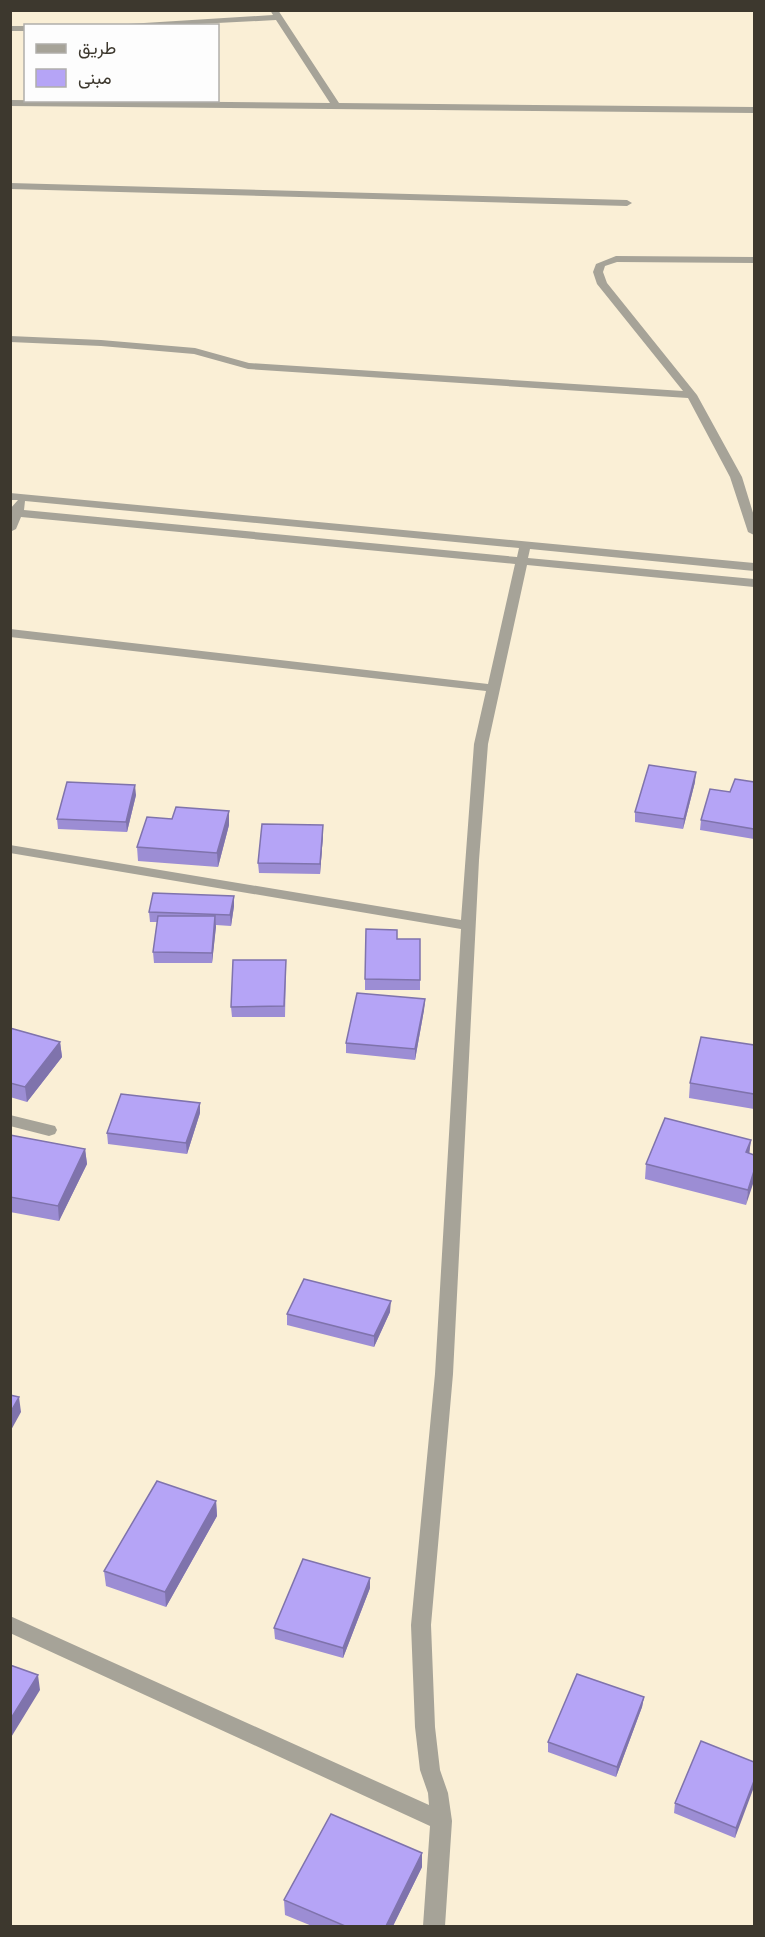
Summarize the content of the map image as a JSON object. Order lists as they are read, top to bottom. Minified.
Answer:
{"legend":["طريق","مبنى"]}
